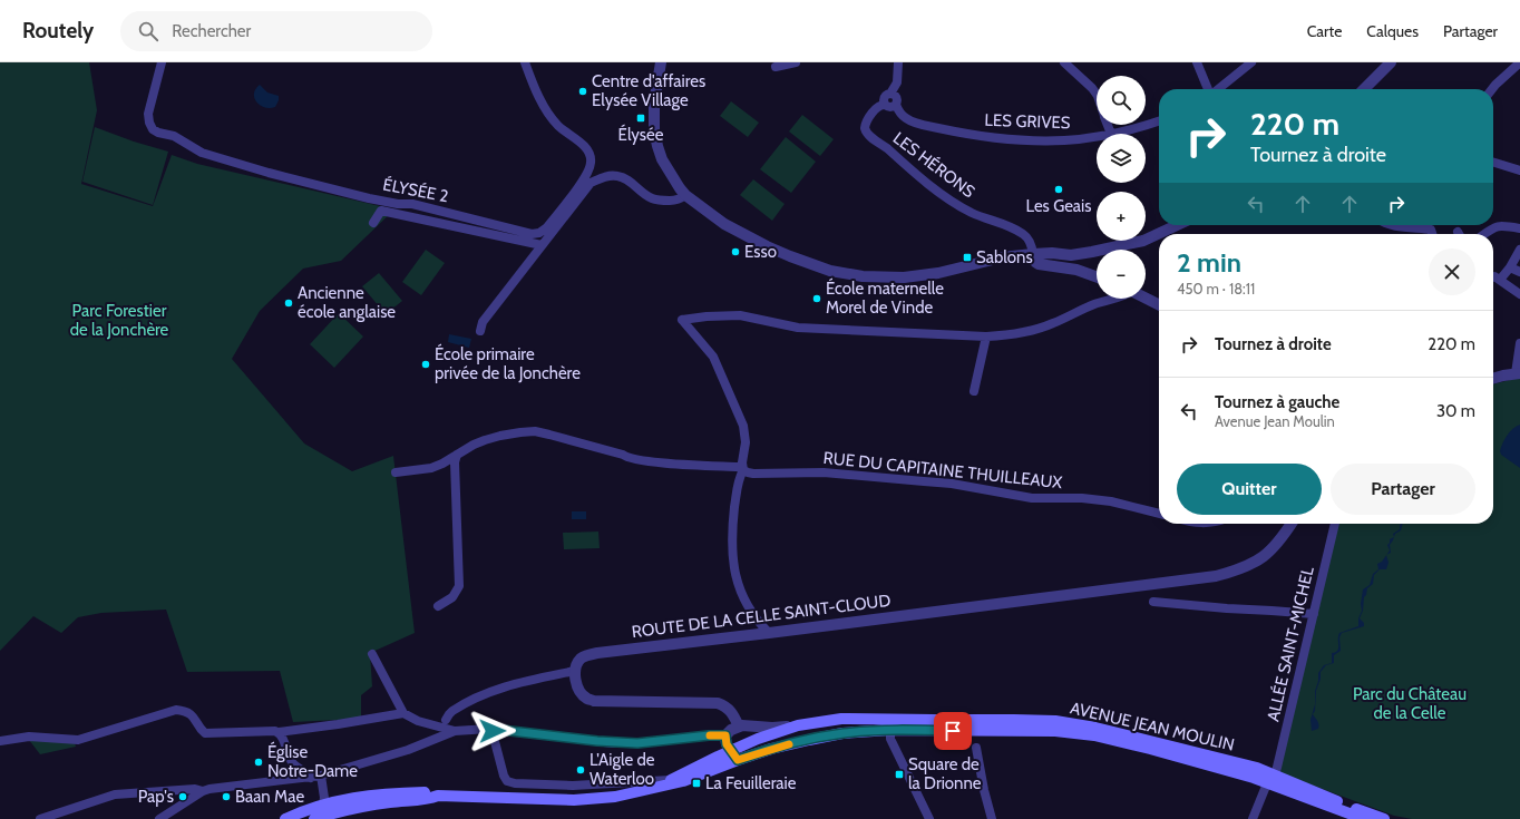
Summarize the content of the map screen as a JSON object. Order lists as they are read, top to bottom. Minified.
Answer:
{"streets":{"main road":["AVENUE JEAN MOULIN"],"street":["LES GRIVES","LES HÉRONS","ÉLYSÉE 2","RUE DU CAPITAINE THUILLEAUX","ROUTE DE LA CELLE SAINT-CLOUD","ALLÉE SAINT-MICHEL"]},"crossings":[["LES GRIVES","LES HÉRONS"],["ALLÉE SAINT-MICHEL","AVENUE JEAN MOULIN"]],"parks":["Parc Forestier de la Jonchère","Parc du Château de la Celle"],"places":{"other":["Centre d'affaires Elysée Village","Les Geais","Esso","École maternelle Morel de Vinde","Ancienne école anglaise","École primaire privée de la Jonchère","Église Notre-Dame","L'Aigle de Waterloo","Pap's","Baan Mae"],"transit":["Élysée","Sablons","Square de la Drionne","La Feuilleraie"]},"page":{"header":"Routely","search":"Rechercher","nav":["Carte","Calques","Partager"],"map_buttons":["+","−"],"turn":["220 m","Tournez à droite"],"heading":["2 min","450 m · 18:11"],"list":[{"name":"Tournez à droite","value":"220 m"},{"name":"Tournez à gauche","note":"Avenue Jean Moulin","value":"30 m"}],"buttons":["Quitter","Partager"]}}
